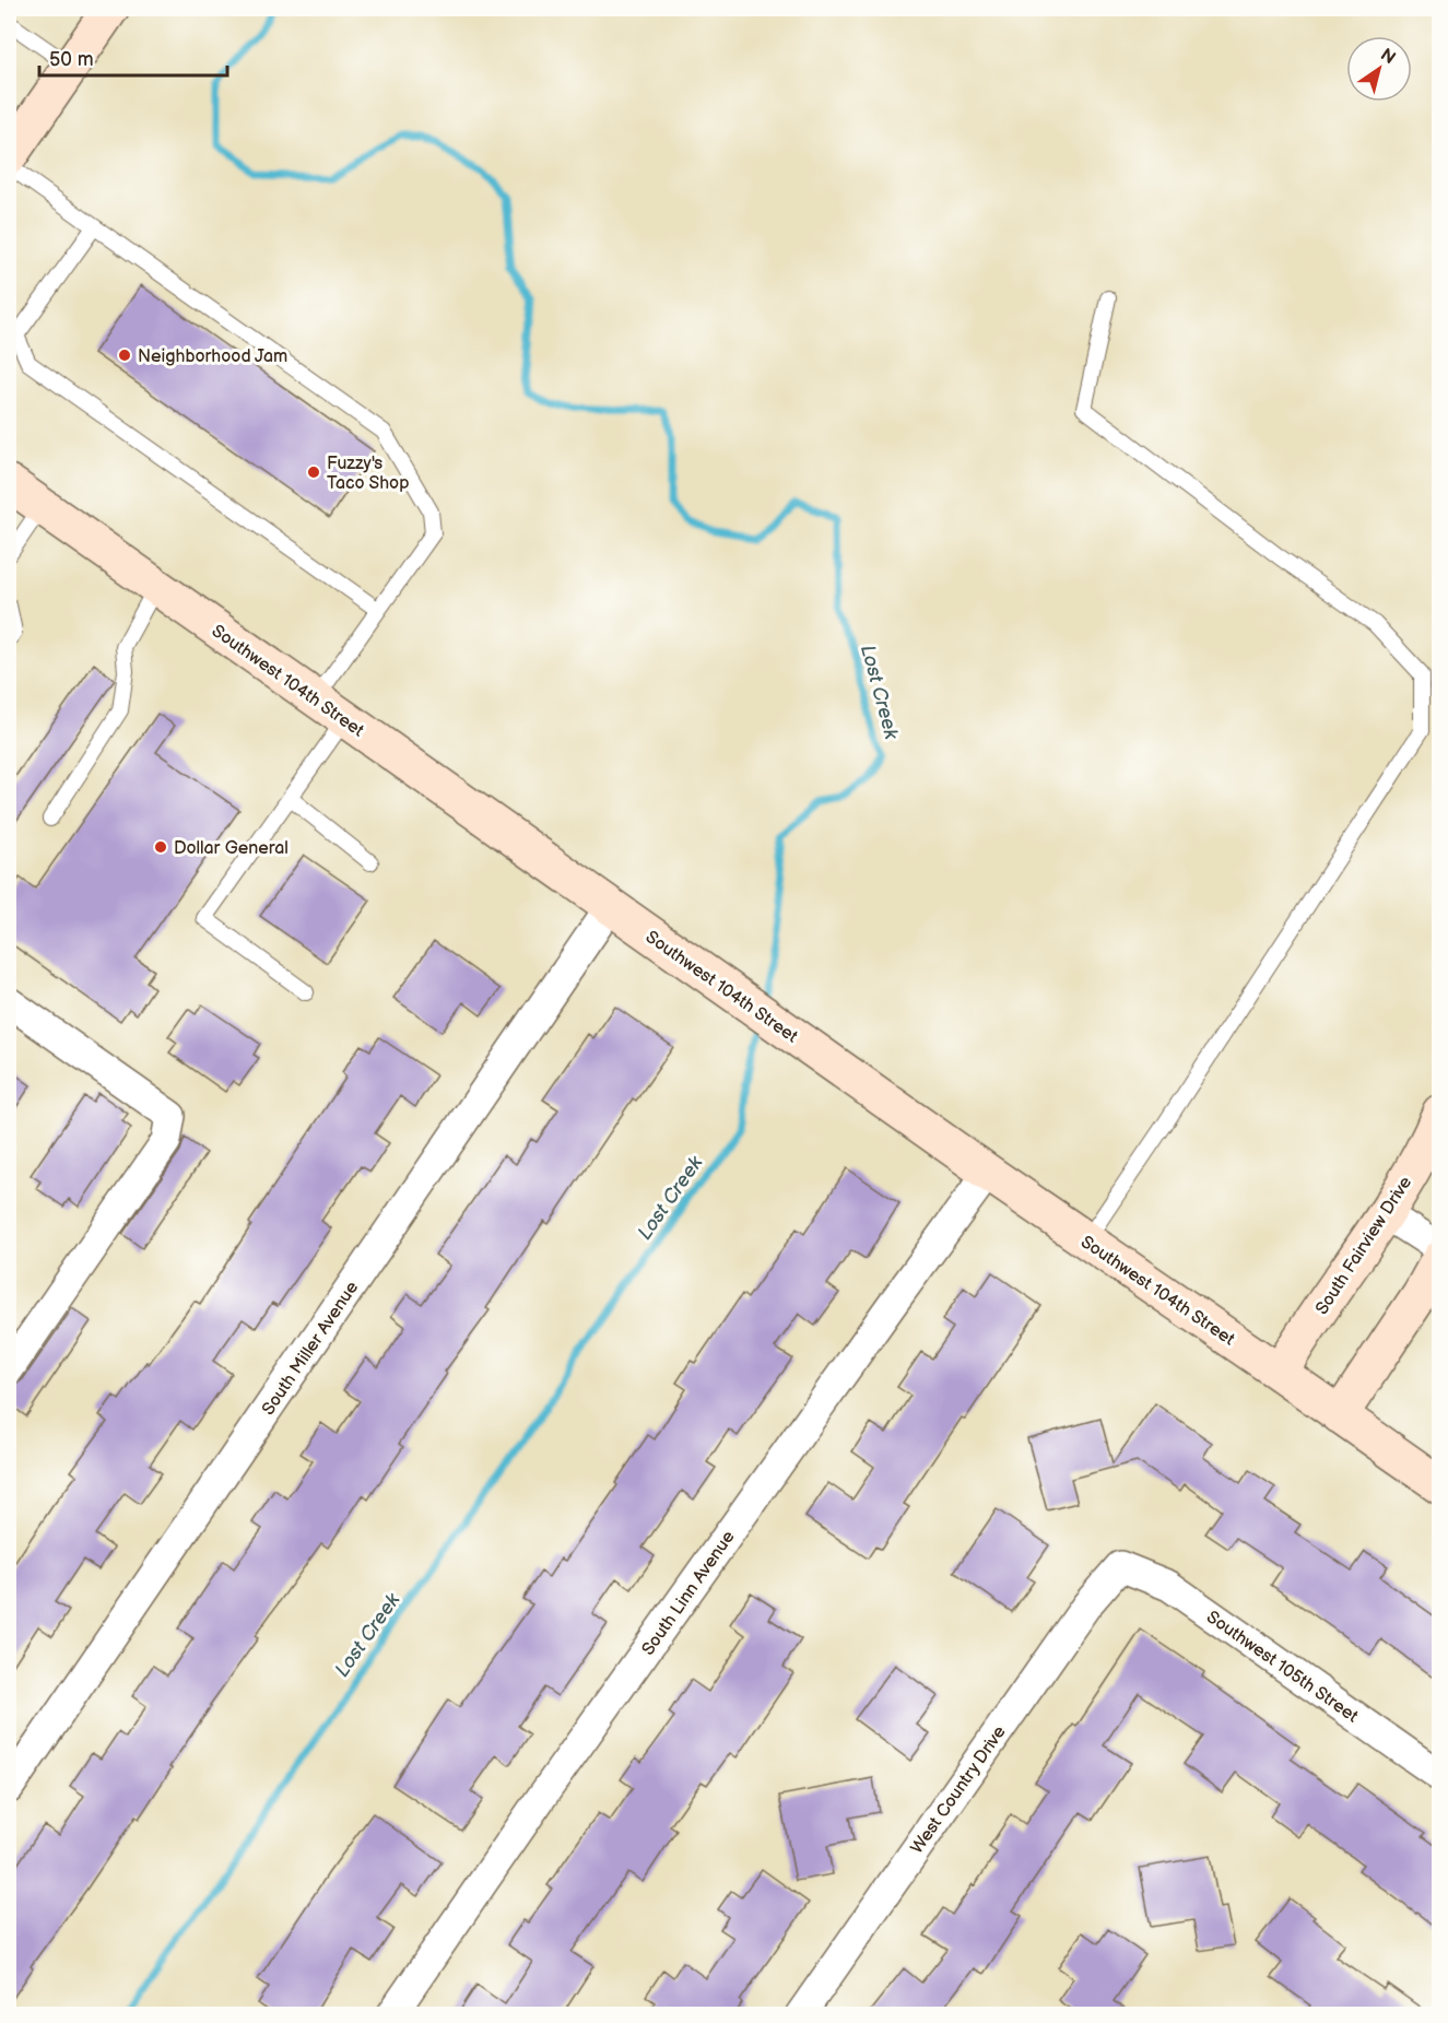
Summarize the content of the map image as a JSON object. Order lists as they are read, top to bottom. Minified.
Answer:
{"streets":{"main road":["Southwest 104th Street","South Fairview Drive"],"street":["South Miller Avenue","South Linn Avenue","Southwest 105th Street","West Country Drive"]},"crossings":[["Southwest 104th Street","South Fairview Drive"],["Southwest 104th Street","South Miller Avenue"],["Southwest 104th Street","South Linn Avenue"],["Southwest 105th Street","West Country Drive"]],"water":["Lost Creek"],"places":["Neighborhood Jam","Fuzzy's Taco Shop","Dollar General"],"scale_bar":"50 m","north":"top right"}
